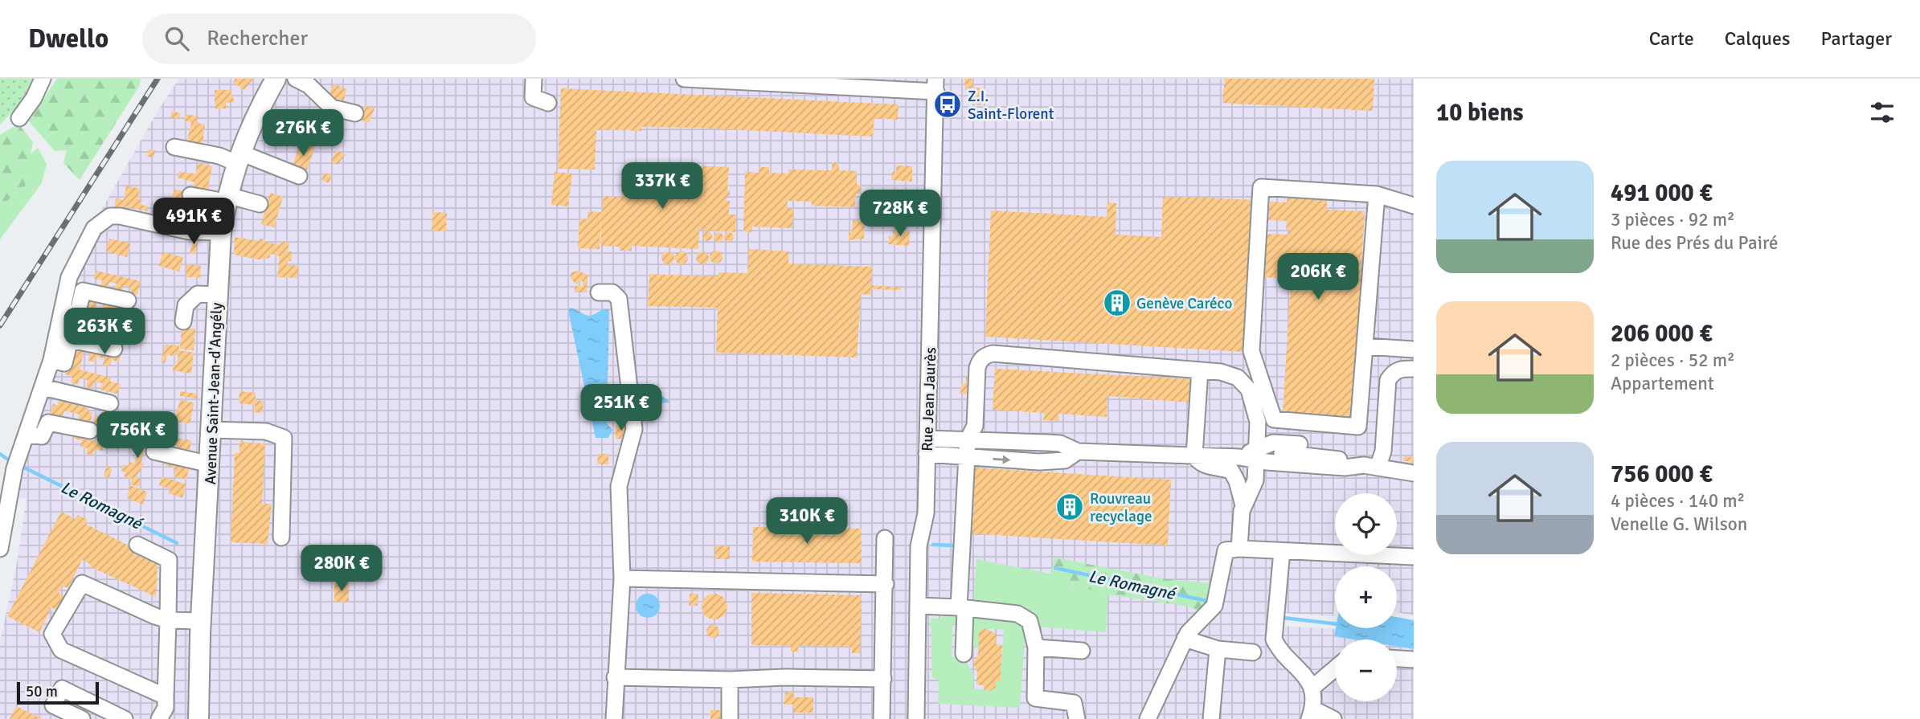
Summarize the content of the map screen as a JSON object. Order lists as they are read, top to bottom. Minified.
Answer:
{"streets":{"main road":["Avenue Saint-Jean-d'Angély"],"street":["Rue Jean Jaurès"]},"water":["Le Romagné"],"places":{"bus stop":["Z.I. Saint-Florent"],"building":["Genève Caréco","Rouvreau recyclage"]},"scale_bar":"50 m","page":{"header":"Dwello","search":"Rechercher","nav":["Carte","Calques","Partager"],"heading":"10 biens","price":["276K €","337K €","728K €","491K €","206K €","263K €","251K €","756K €","310K €","280K €"],"list":[{"name":"491 000 €","note":"3 pièces · 92 m² · Rue des Prés du Pairé"},{"name":"206 000 €","note":"2 pièces · 52 m² · Appartement"},{"name":"756 000 €","note":"4 pièces · 140 m² · Venelle G. Wilson"}],"map_buttons":["+","−"],"scale":"50 m"}}
